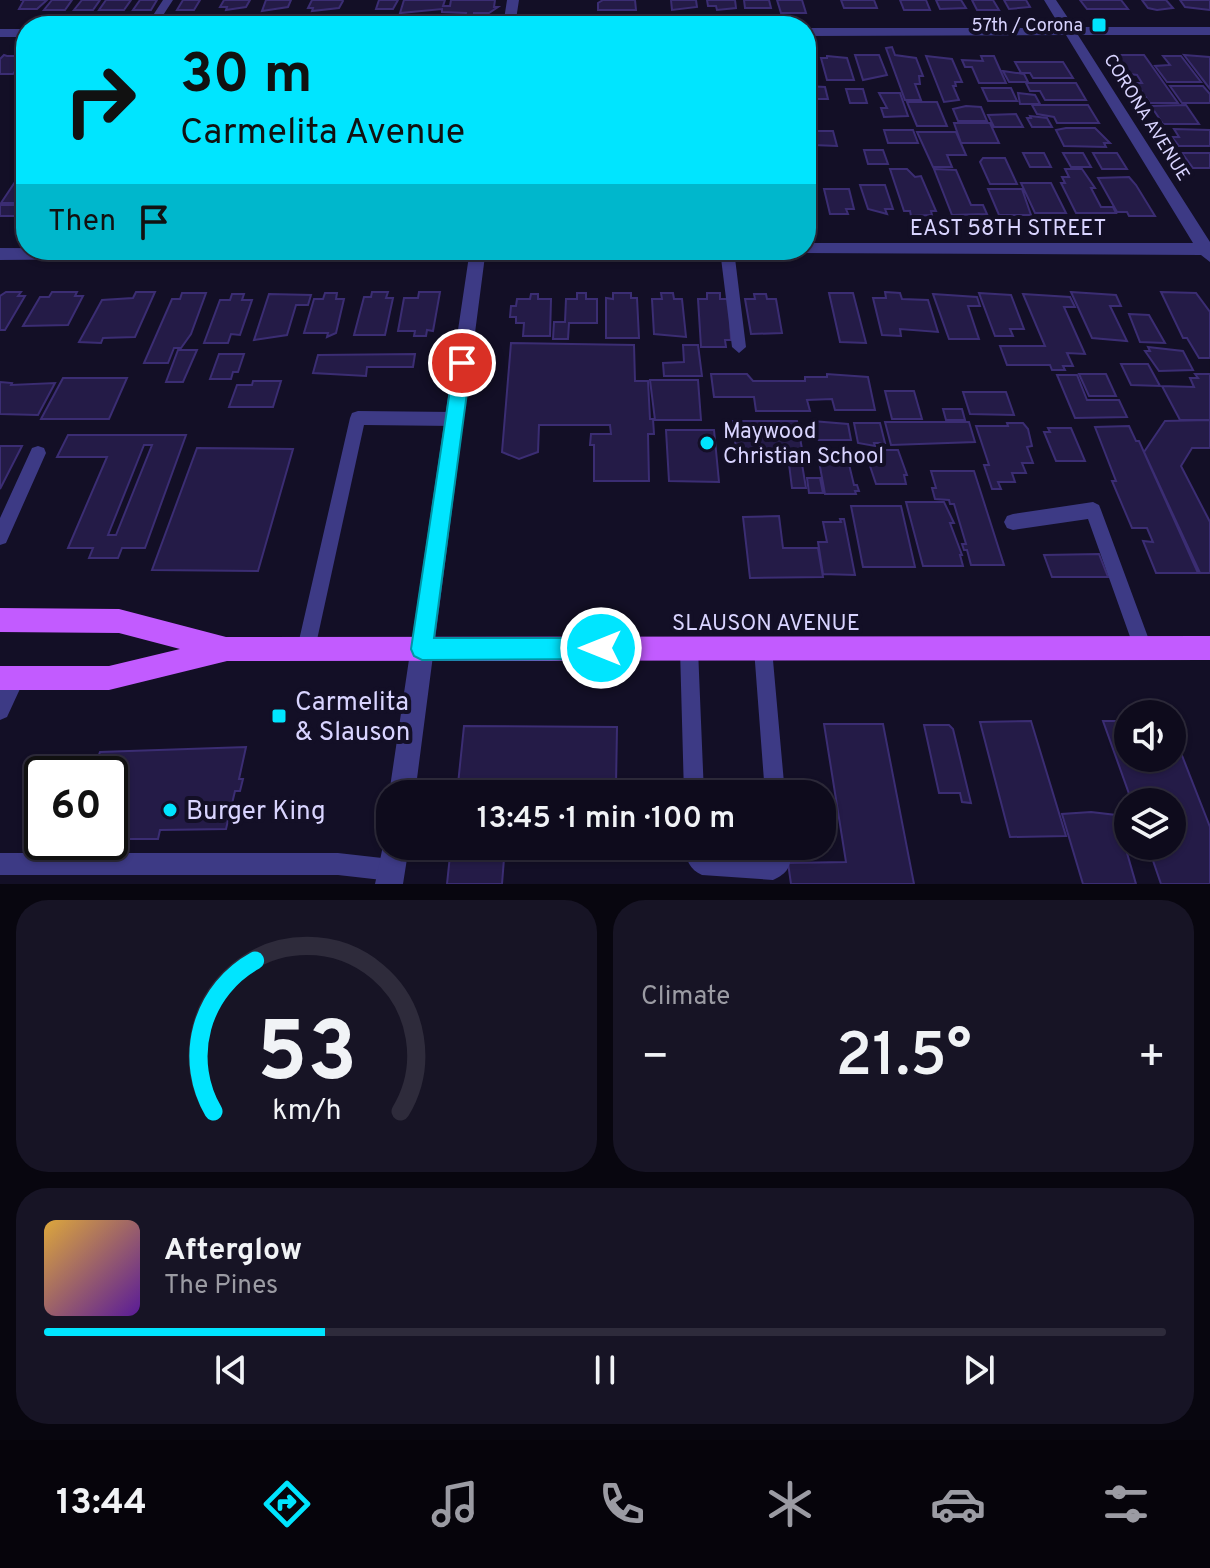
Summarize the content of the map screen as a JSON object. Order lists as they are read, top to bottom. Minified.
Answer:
{"streets":{"main road":["SLAUSON AVENUE"],"street":["CORONA AVENUE","EAST 58TH STREET"]},"crossings":[["CORONA AVENUE","EAST 58TH STREET"]],"places":{"transit":["57th / Corona","Carmelita & Slauson"],"other":["Maywood Christian School","Burger King"]},"page":{"turn":["30 m","Carmelita Avenue"],"then":"Then","limit":"60","trip":"13:45 · 1 min · 100 m","tile":"Climate","heat":["−","21.5°","+"],"song":["Afterglow","The Pines"],"tabs":"13:44","gauge":["53","km/h"]}}
